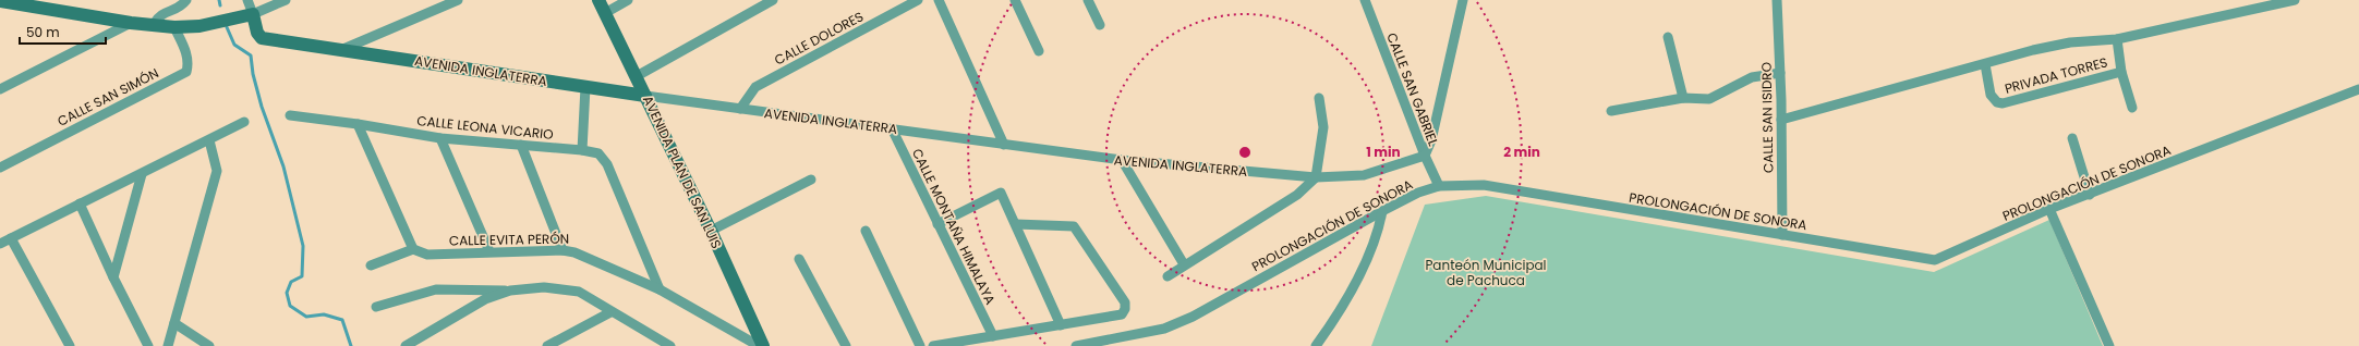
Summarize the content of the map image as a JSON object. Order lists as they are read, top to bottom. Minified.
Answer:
{"streets":{"street":["CALLE DOLORES","AVENIDA INGLATERRA","PRIVADA TORRES","CALLE SAN GABRIEL","CALLE SAN SIMÓN","CALLE SAN ISIDRO","CALLE LEONA VICARIO","AVENIDA PLAN DE SAN LUIS","PROLONGACIÓN DE SONORA","CALLE MONTAÑA HIMALAYA","CALLE EVITA PERÓN"]},"crossings":[["CALLE DOLORES","AVENIDA INGLATERRA"],["AVENIDA INGLATERRA","CALLE SAN GABRIEL"],["AVENIDA INGLATERRA","AVENIDA PLAN DE SAN LUIS"],["AVENIDA INGLATERRA","CALLE MONTAÑA HIMALAYA"],["CALLE SAN GABRIEL","PROLONGACIÓN DE SONORA"],["CALLE SAN ISIDRO","PROLONGACIÓN DE SONORA"],["CALLE LEONA VICARIO","CALLE EVITA PERÓN"]],"parks":["Panteón Municipal de Pachuca"],"scale_bar":"50 m","rings":["1 min","2 min"]}
